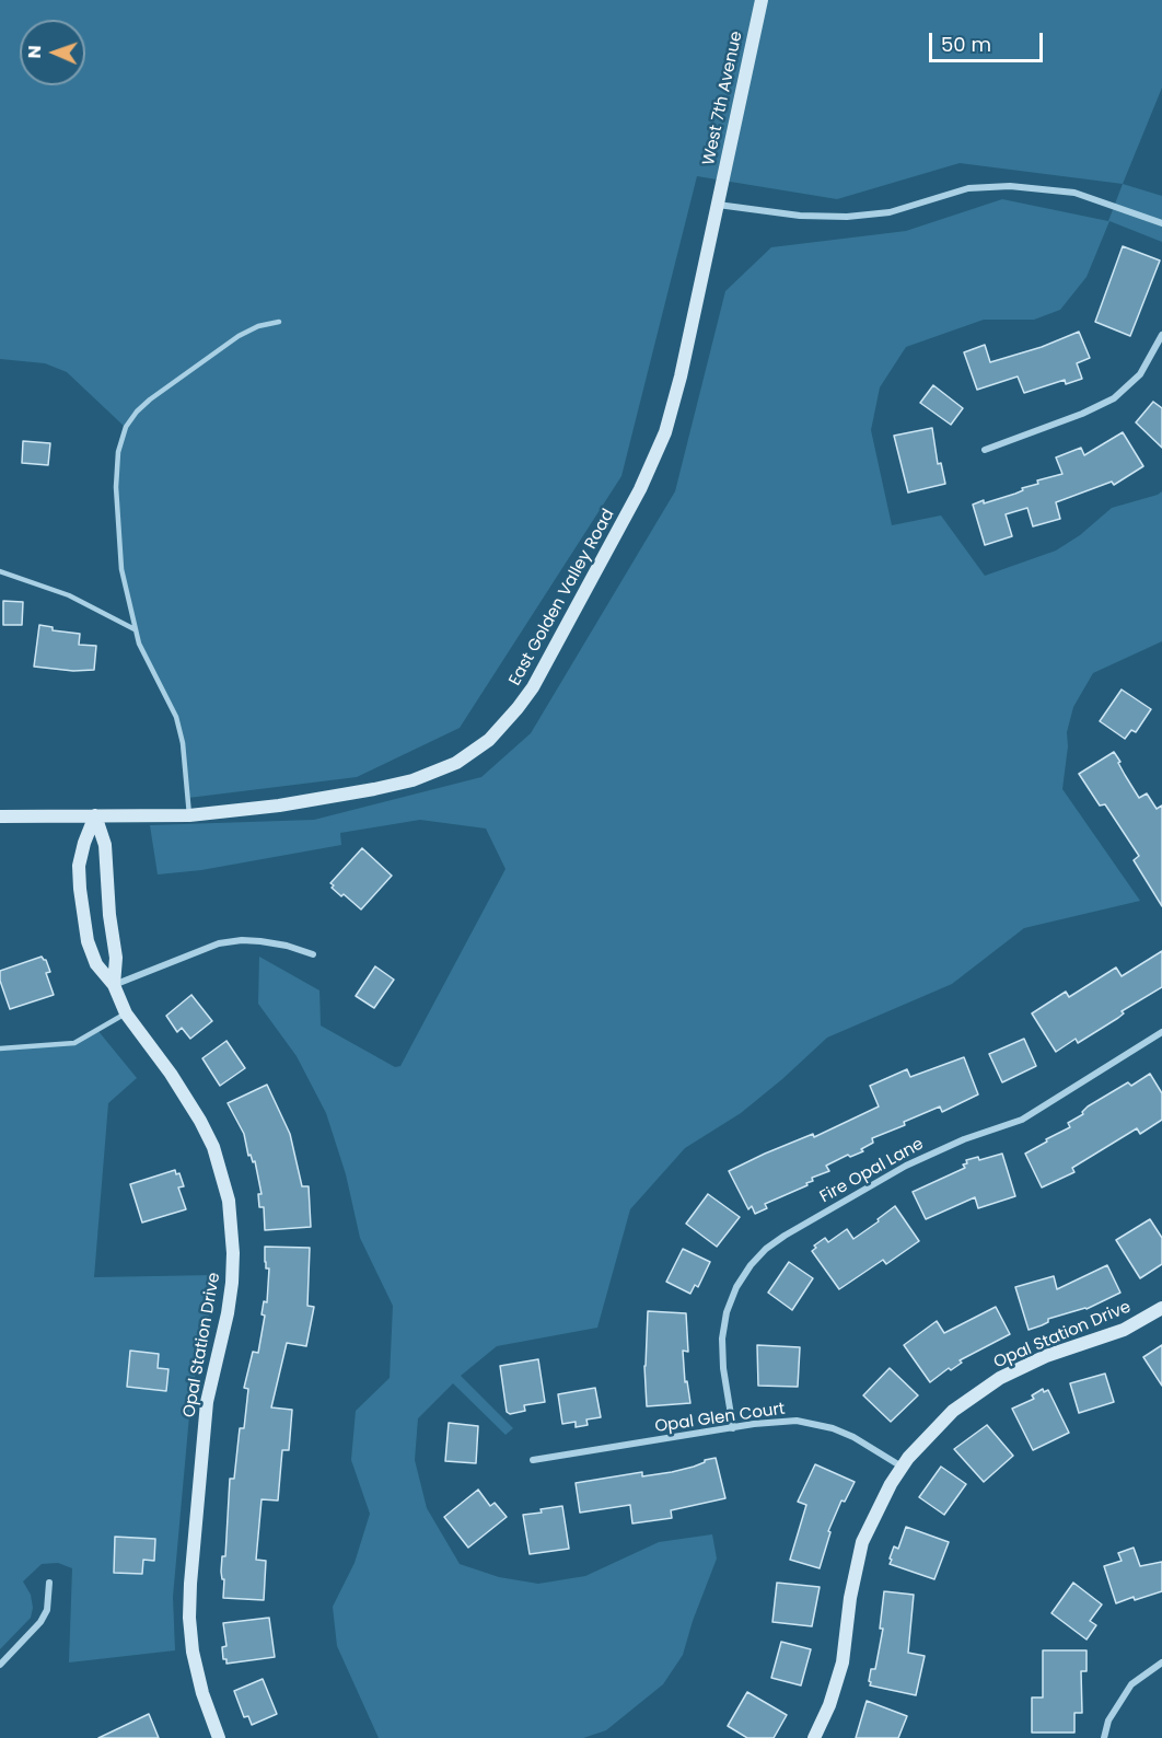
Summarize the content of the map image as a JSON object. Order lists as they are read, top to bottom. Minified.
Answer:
{"streets":{"street":["West 7th Avenue","East Golden Valley Road","Fire Opal Lane","Opal Station Drive","Opal Glen Court"]},"crossings":[["West 7th Avenue","East Golden Valley Road"],["East Golden Valley Road","Opal Station Drive"],["Fire Opal Lane","Opal Glen Court"],["Opal Station Drive","Opal Glen Court"]],"scale_bar":"50 m","north":"left"}
